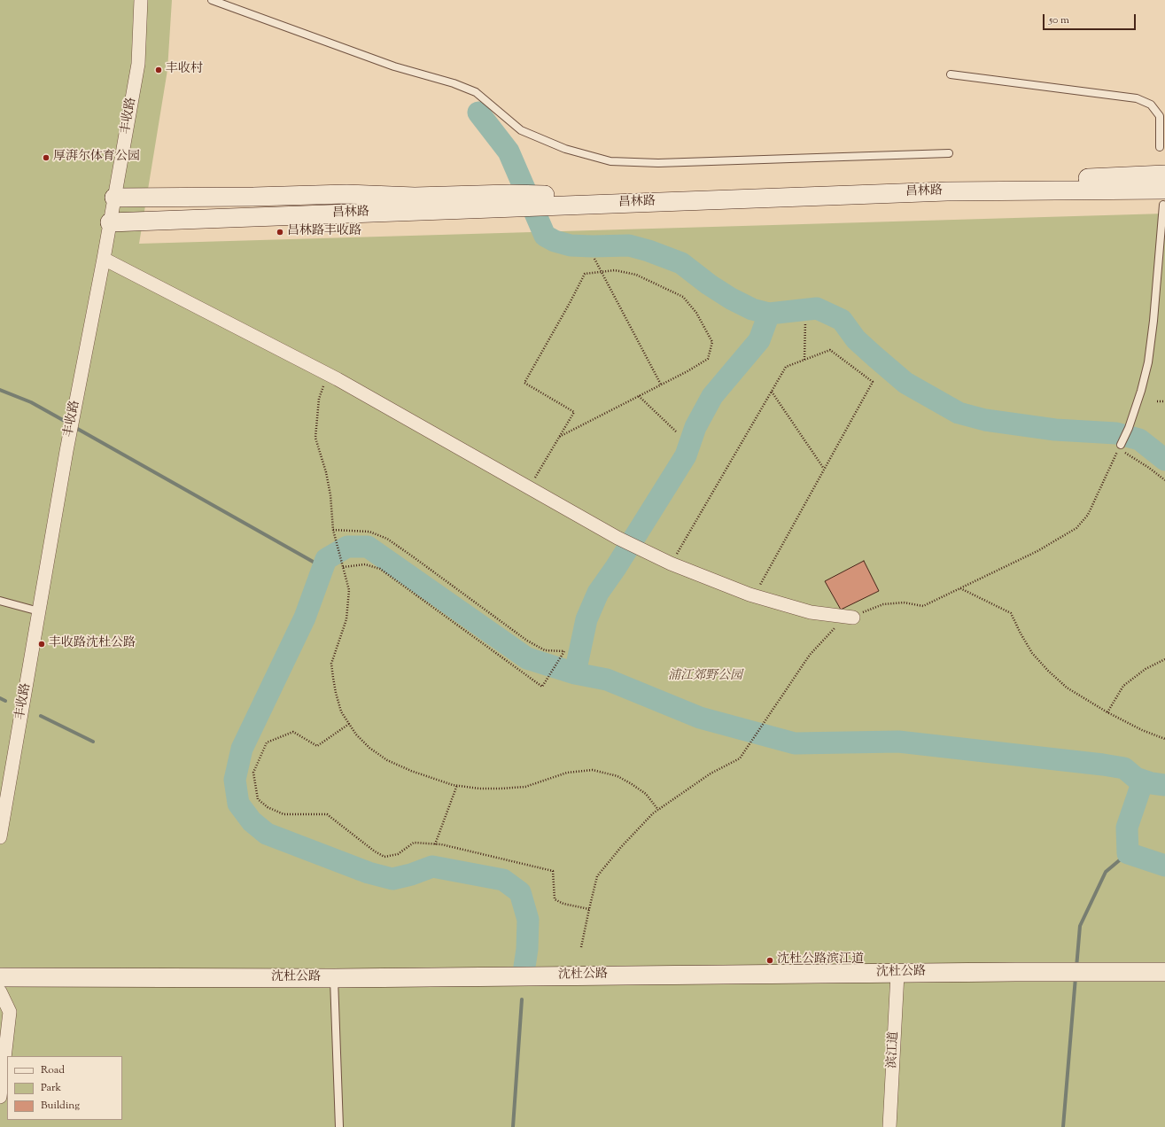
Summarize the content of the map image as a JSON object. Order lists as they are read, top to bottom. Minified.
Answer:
{"streets":{"street":["丰收路","昌林路","沈杜公路","滨江道"]},"crossings":[["丰收路","昌林路"],["沈杜公路","滨江道"]],"parks":["浦江郊野公园"],"places":["丰收村","厚湃尔体育公园","昌林路丰收路","丰收路沈杜公路","沈杜公路滨江道"],"legend":["Road","Park","Building"],"scale_bar":"50 m"}
